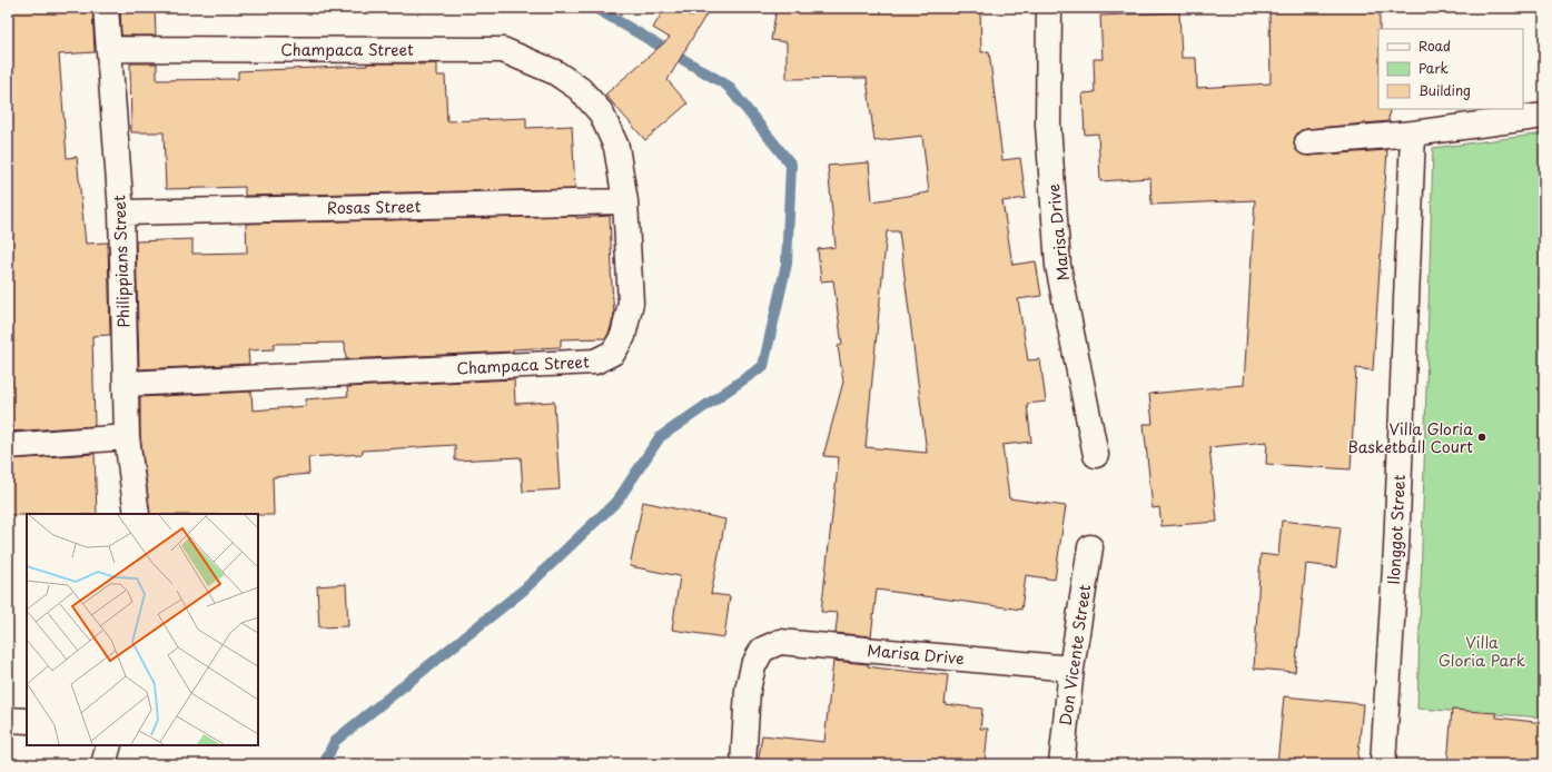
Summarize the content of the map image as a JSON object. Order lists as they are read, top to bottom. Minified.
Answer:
{"streets":{"street":["Champaca Street","Rosas Street","Marisa Drive","Philippians Street","Ilonggot Street","Don Vicente Street"]},"crossings":[["Champaca Street","Rosas Street"],["Champaca Street","Philippians Street"],["Rosas Street","Philippians Street"],["Marisa Drive","Don Vicente Street"]],"parks":["Villa Gloria Park"],"places":["Villa Gloria Basketball Court"],"legend":["Road","Park","Building"]}
